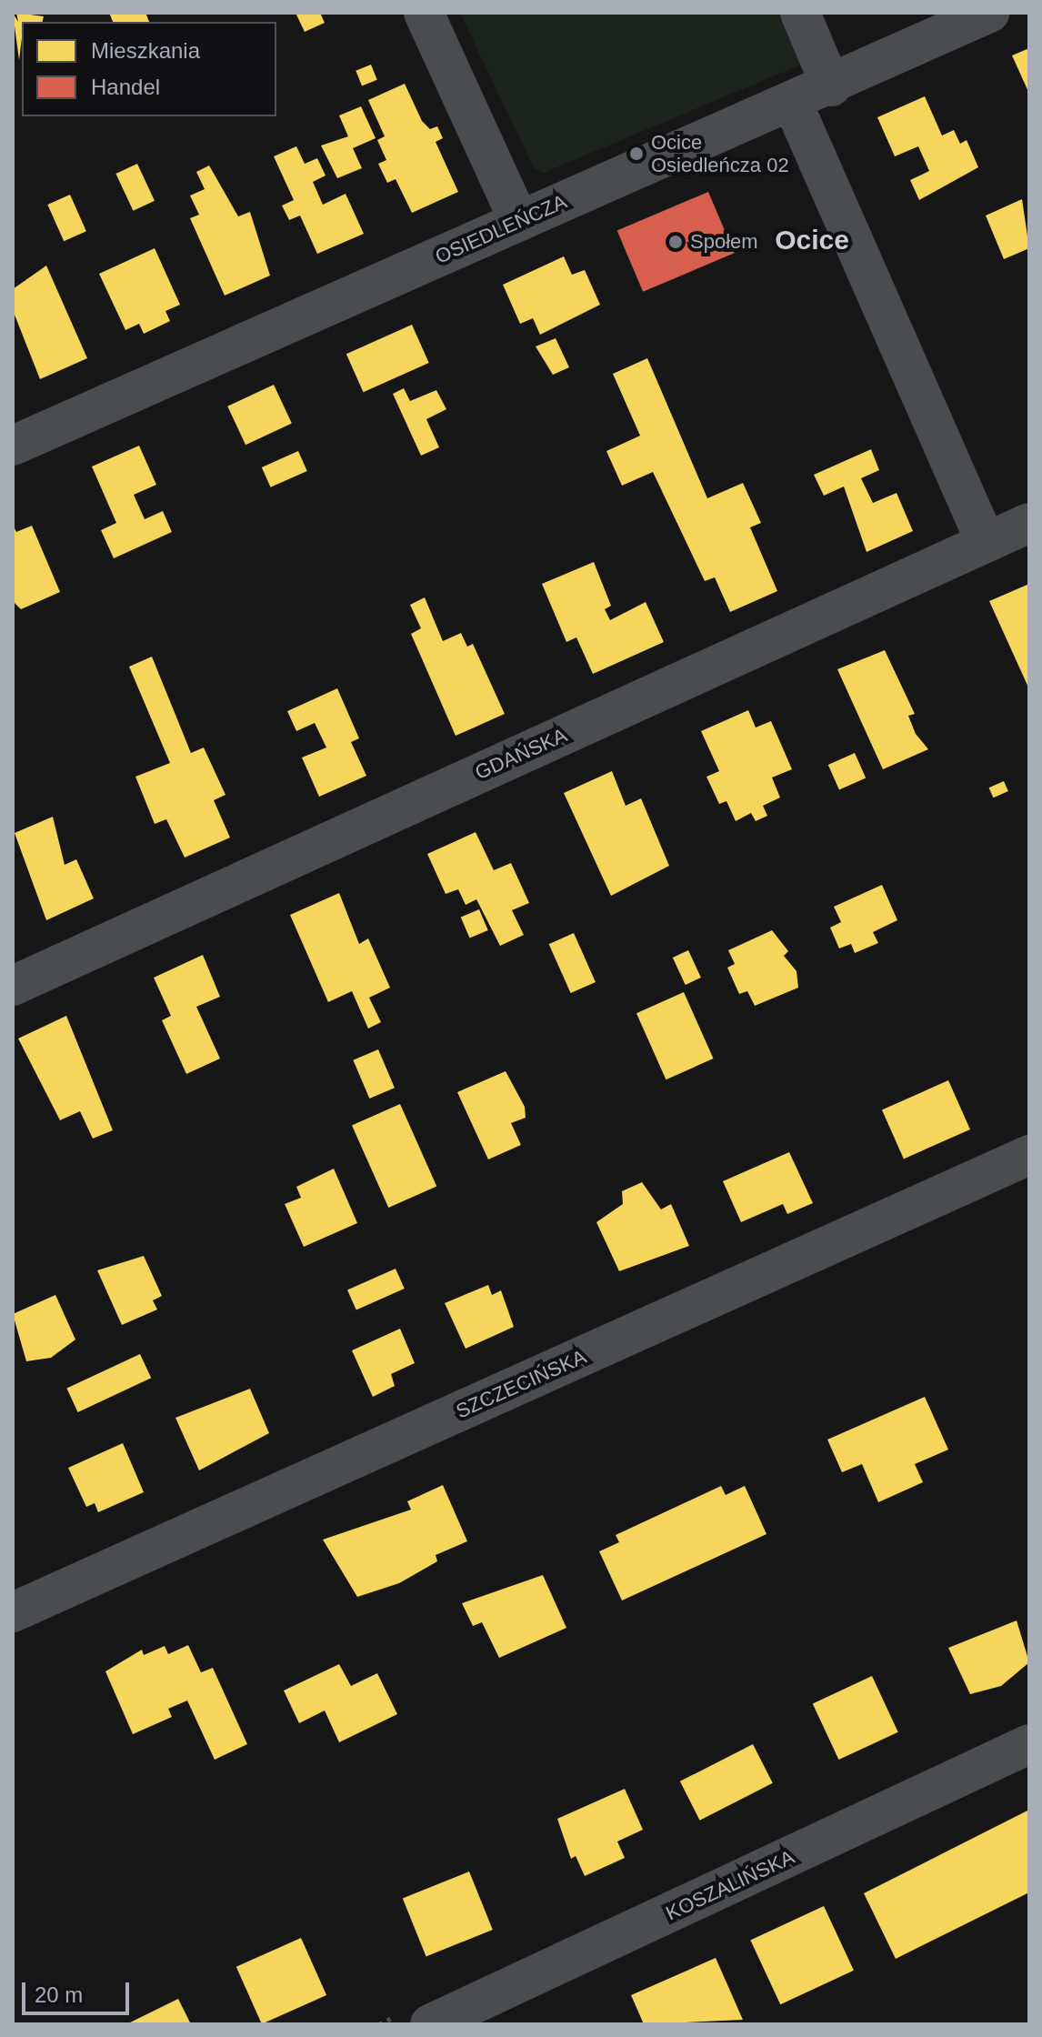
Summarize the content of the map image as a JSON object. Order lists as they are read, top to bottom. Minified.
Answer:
{"streets":{"street":["OSIEDLEŃCZA","GDAŃSKA","SZCZECIŃSKA","KOSZALIŃSKA"]},"districts":["Ocice"],"places":["Ocice Osiedleńcza 02","Społem"],"legend":["Mieszkania","Handel"],"scale_bar":"20 m"}
